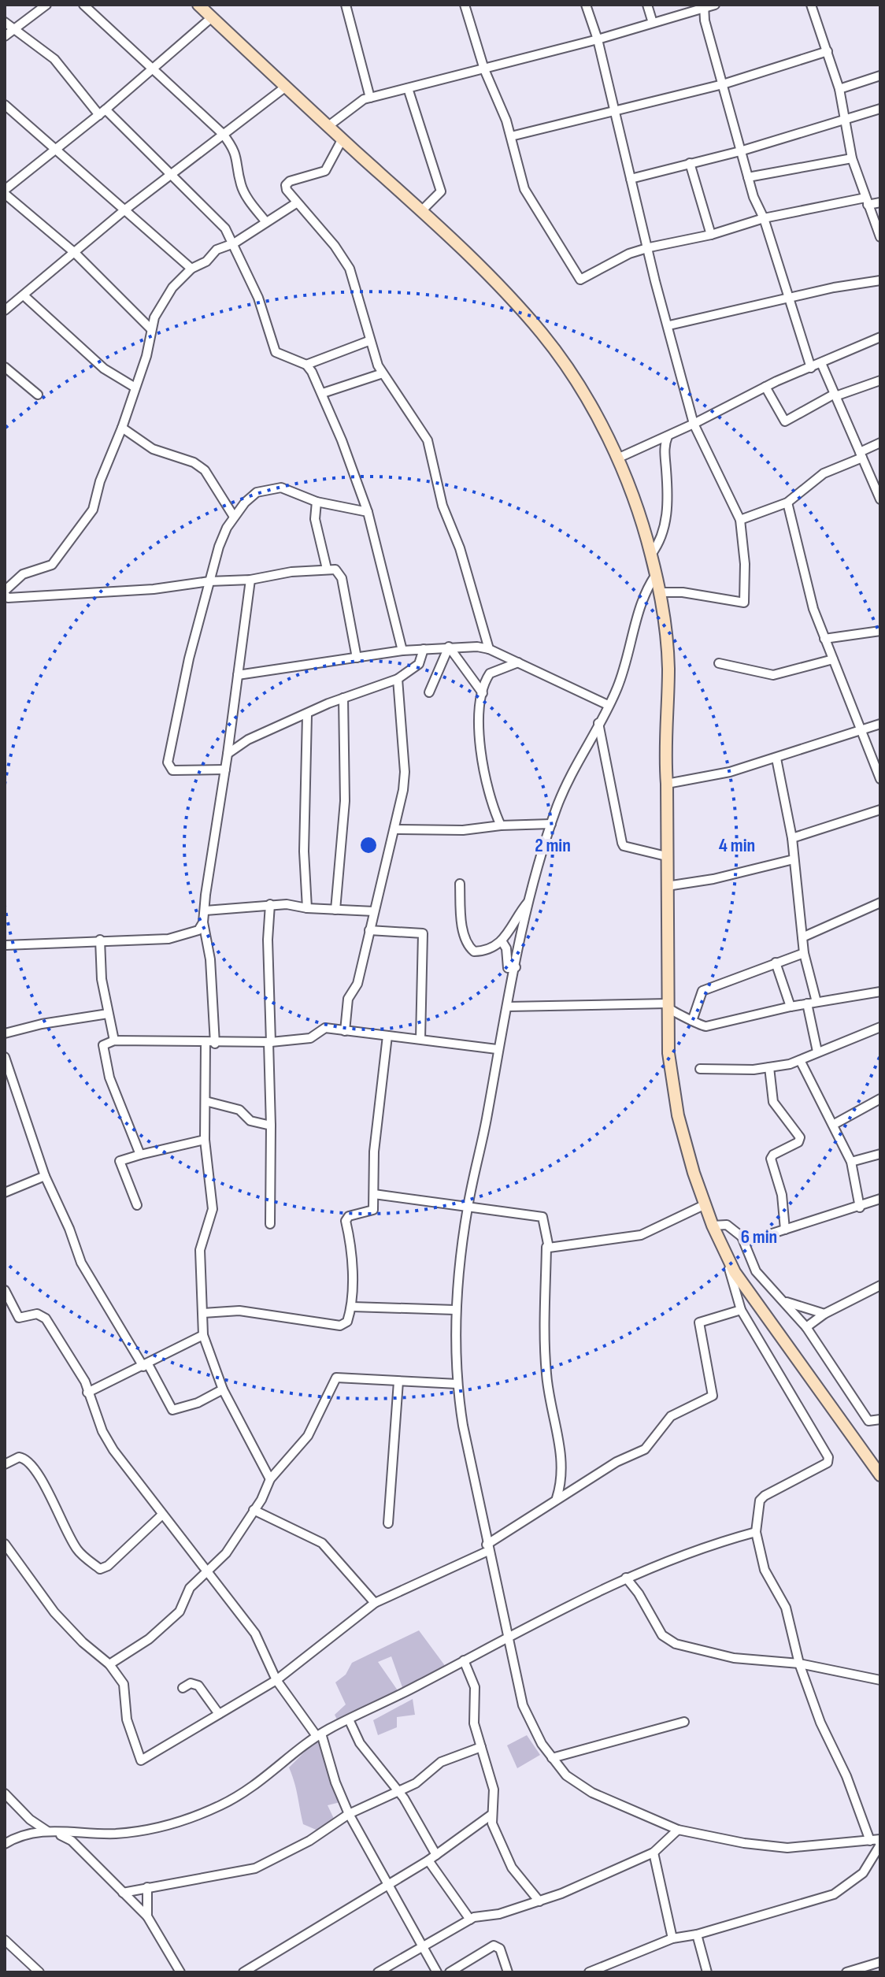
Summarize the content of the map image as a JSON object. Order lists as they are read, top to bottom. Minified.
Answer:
{"rings":["2 min","4 min","6 min"]}
